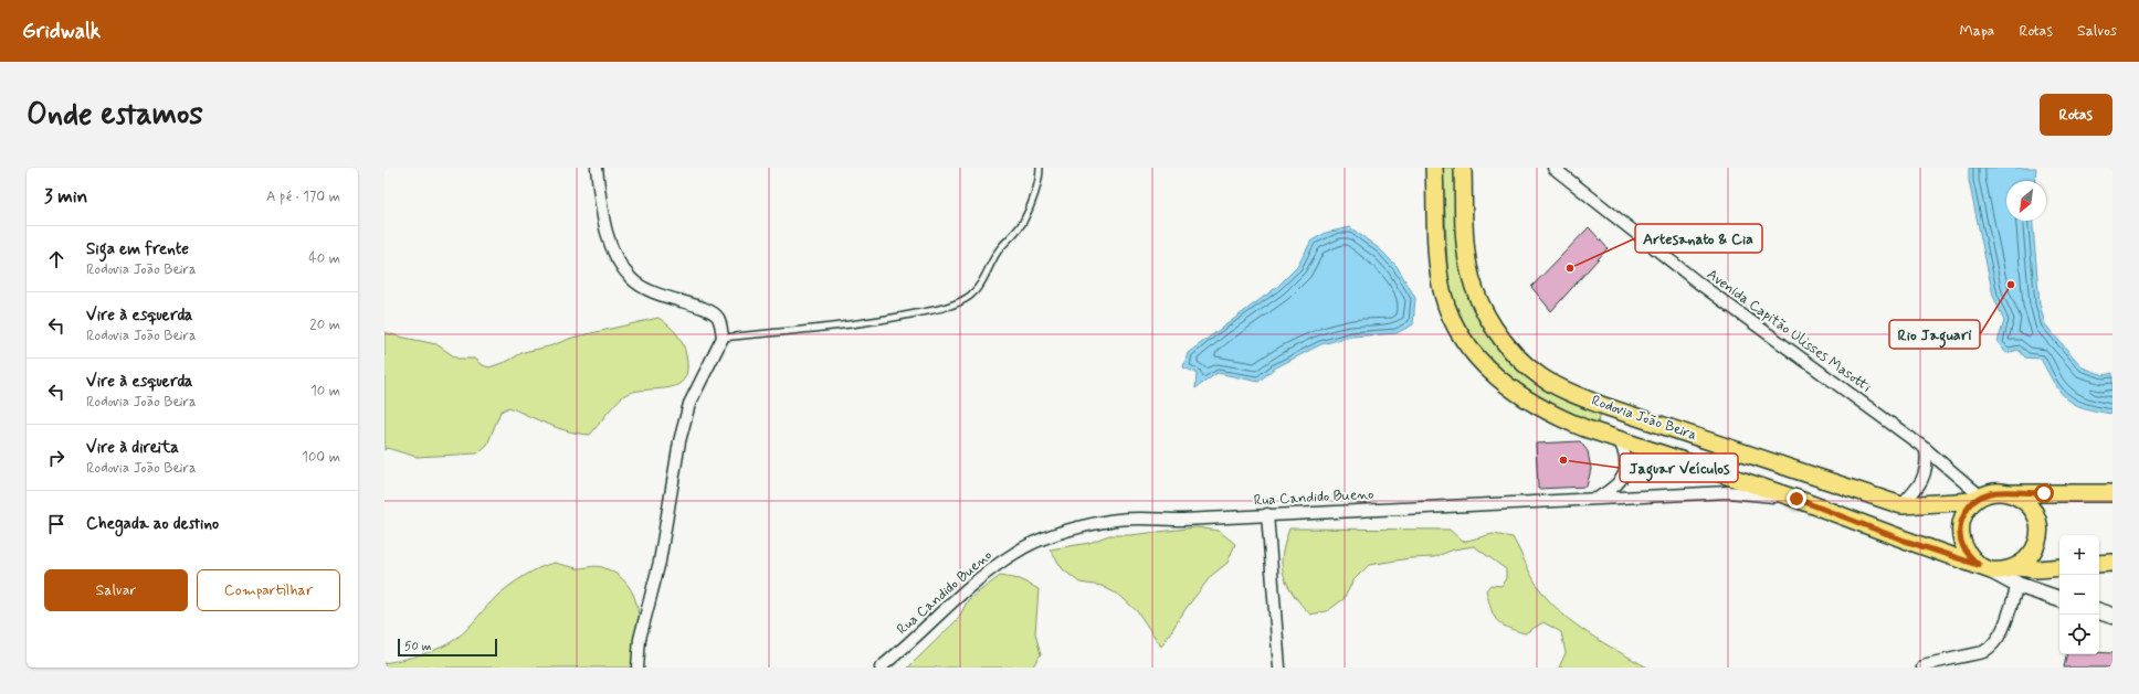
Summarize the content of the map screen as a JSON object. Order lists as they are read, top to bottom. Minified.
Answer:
{"streets":{"main road":["Rodovia João Beira"],"street":["Avenida Capitão Ulisses Masotti","Rua Candido Bueno"]},"crossings":[["Avenida Capitão Ulisses Masotti","Rodovia João Beira"],["Rodovia João Beira","Rua Candido Bueno"]],"places":["Artesanato & Cia","Rio Jaguari","Jaguar Veículos"],"scale_bar":"50 m","north":"bottom left","page":{"header":"Gridwalk","nav":["Mapa","Rotas","Salvos"],"buttons":["Rotas",["Salvar","Compartilhar"]],"title":"Onde estamos","heading":["3 min","A pé · 170 m"],"list":[["Siga em frente","Rodovia João Beira","40 m"],["Vire à esquerda","Rodovia João Beira","20 m"],["Vire à esquerda","Rodovia João Beira","10 m"],["Vire à direita","Rodovia João Beira","100 m"],"Chegada ao destino"],"map_buttons":["+","−"],"scale":"50 m"}}
